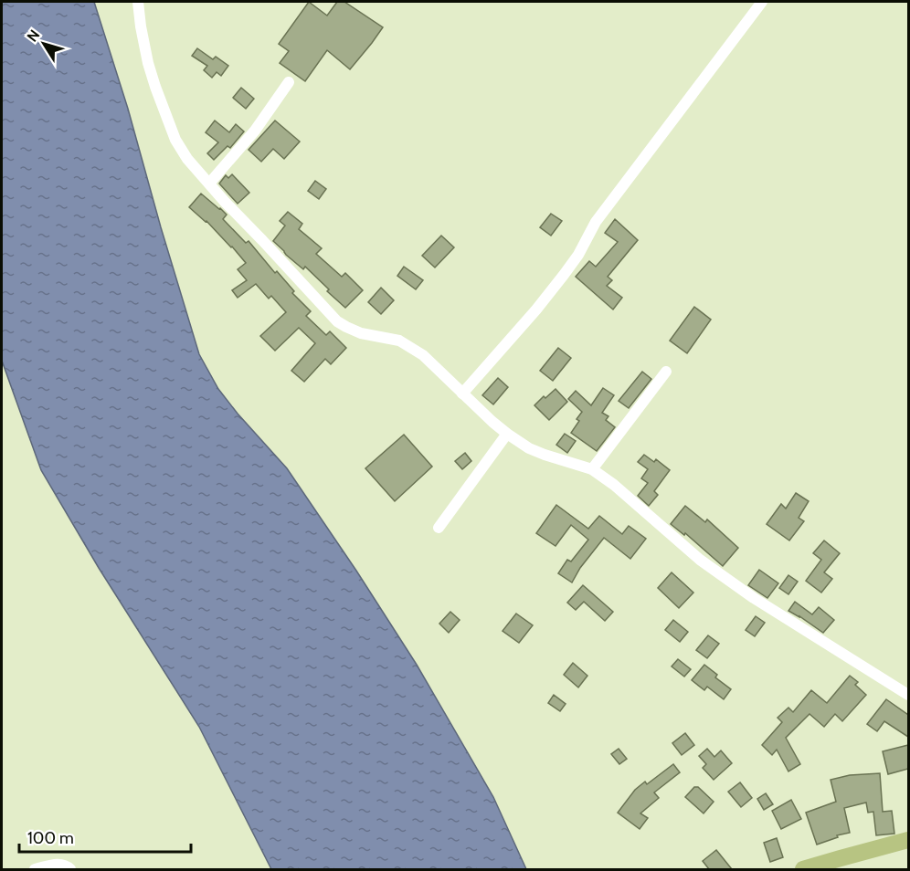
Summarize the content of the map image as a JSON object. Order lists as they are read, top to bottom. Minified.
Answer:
{"scale_bar":"100 m","north":"top left"}
